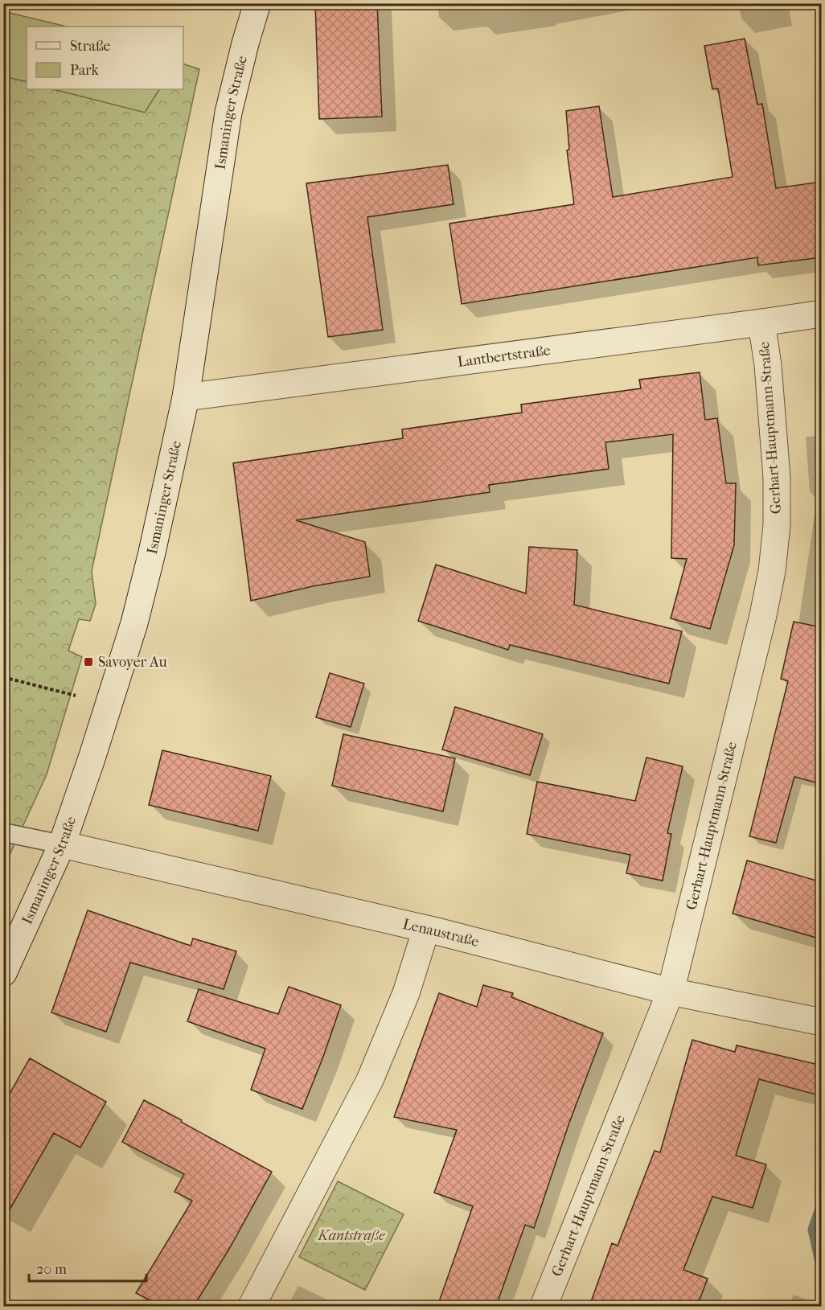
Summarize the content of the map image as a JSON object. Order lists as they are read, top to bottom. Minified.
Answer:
{"streets":{"street":["Ismaninger Straße","Lantbertstraße","Gerhart-Hauptmann-Straße","Lenaustraße"]},"crossings":[["Ismaninger Straße","Lantbertstraße"],["Ismaninger Straße","Lenaustraße"],["Lantbertstraße","Gerhart-Hauptmann-Straße"],["Gerhart-Hauptmann-Straße","Lenaustraße"]],"parks":["Kantstraße"],"places":{"transit":["Savoyer Au"]},"legend":["Straße","Park"],"scale_bar":"20 m"}
